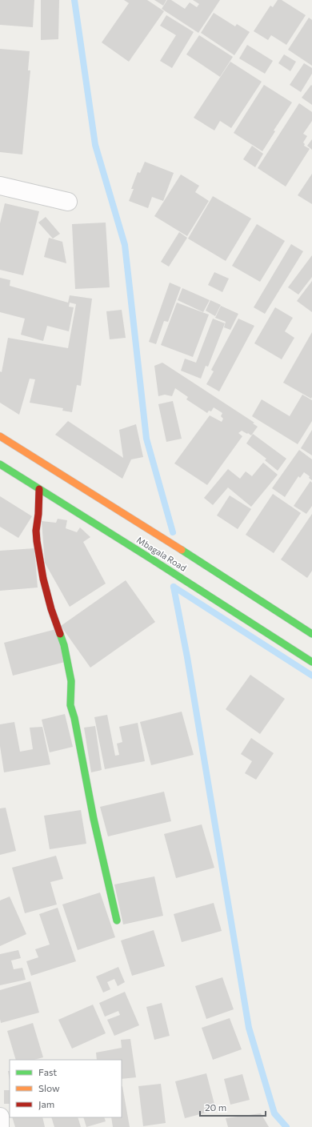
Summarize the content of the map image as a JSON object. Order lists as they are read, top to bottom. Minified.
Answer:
{"streets":{"street":["Mbagala Road"]},"legend":["Fast","Slow","Jam"],"scale_bar":"20 m"}
